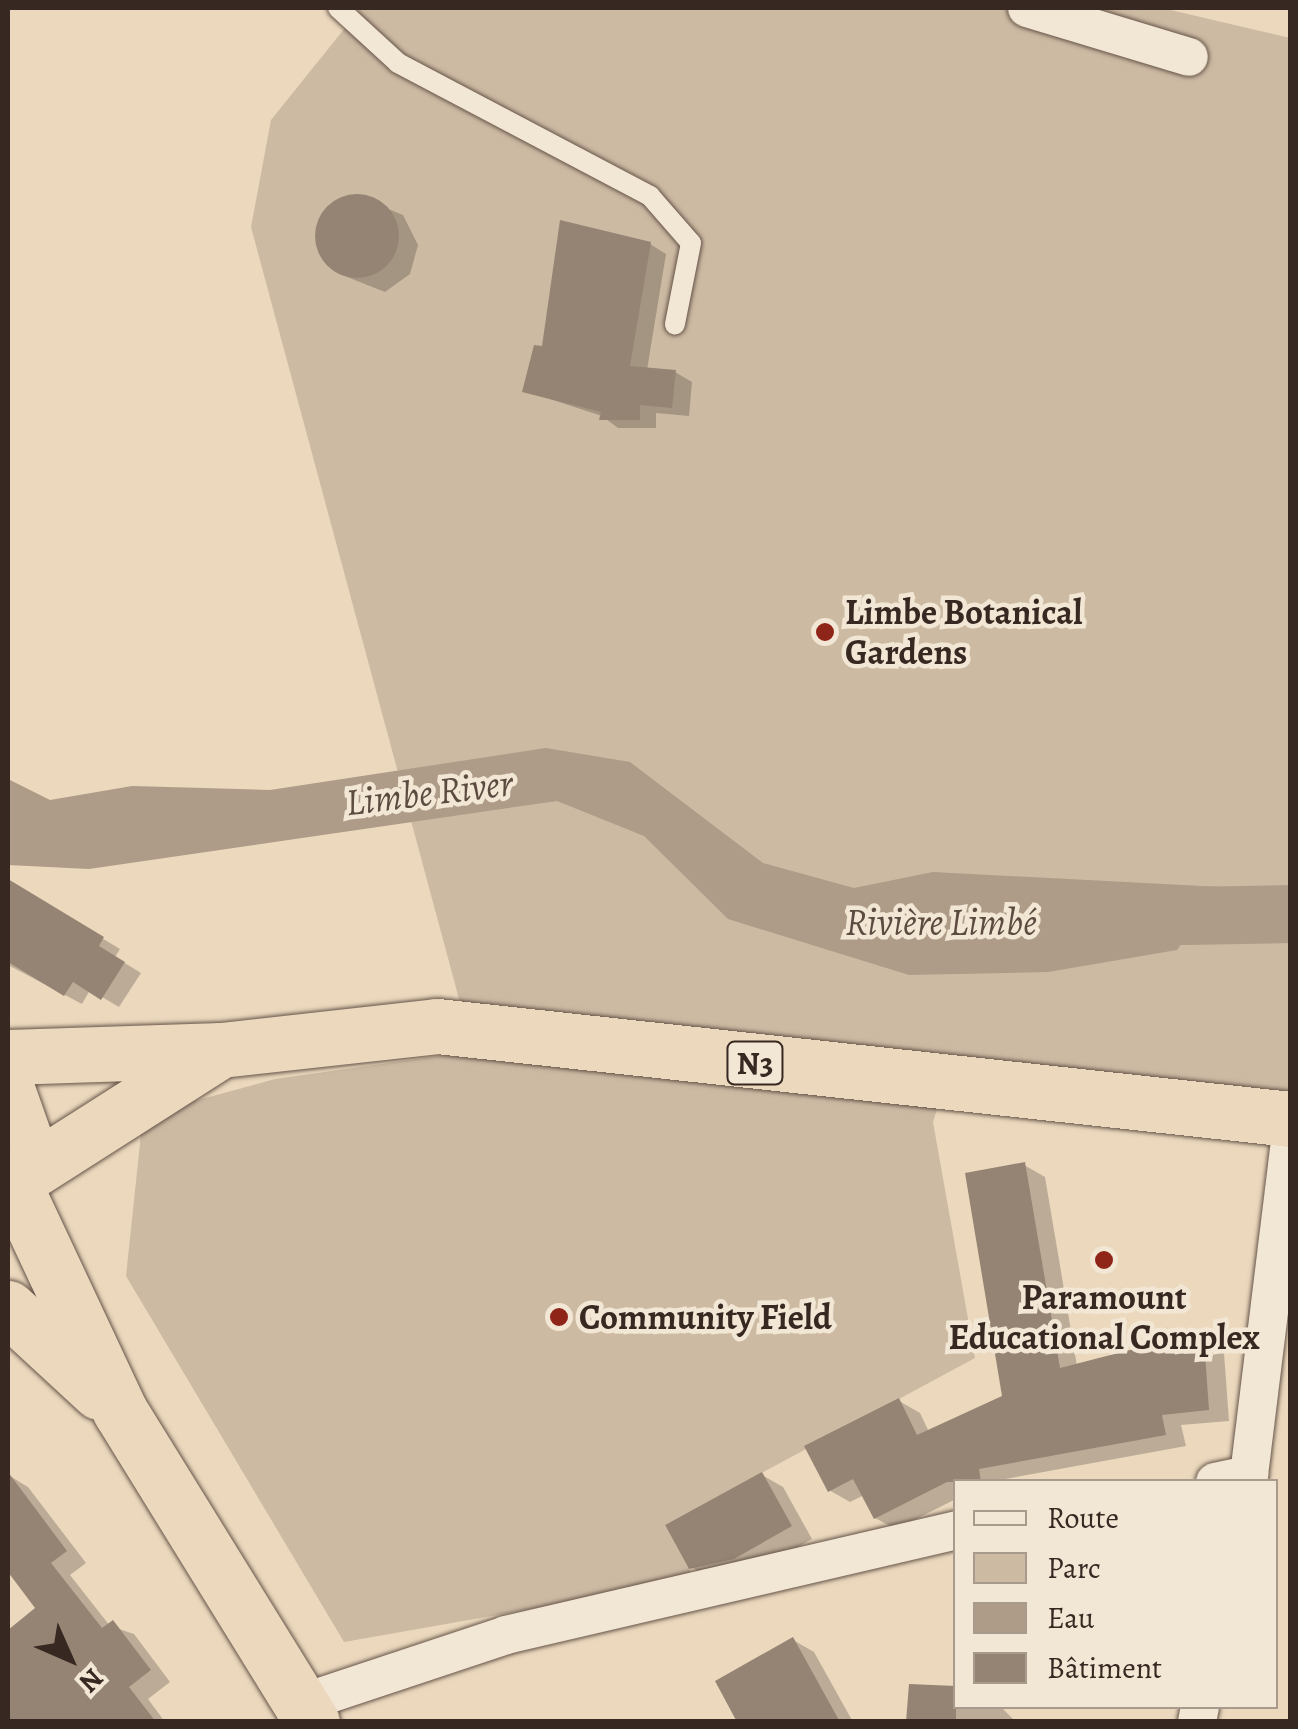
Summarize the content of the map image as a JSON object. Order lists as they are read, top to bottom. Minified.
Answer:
{"streets":{"highway":["N3"]},"water":["Limbe River","Rivière Limbé"],"places":["Limbe Botanical Gardens","Paramount Educational Complex","Community Field"],"legend":["Route","Parc","Eau","Bâtiment"],"north":"bottom right"}
